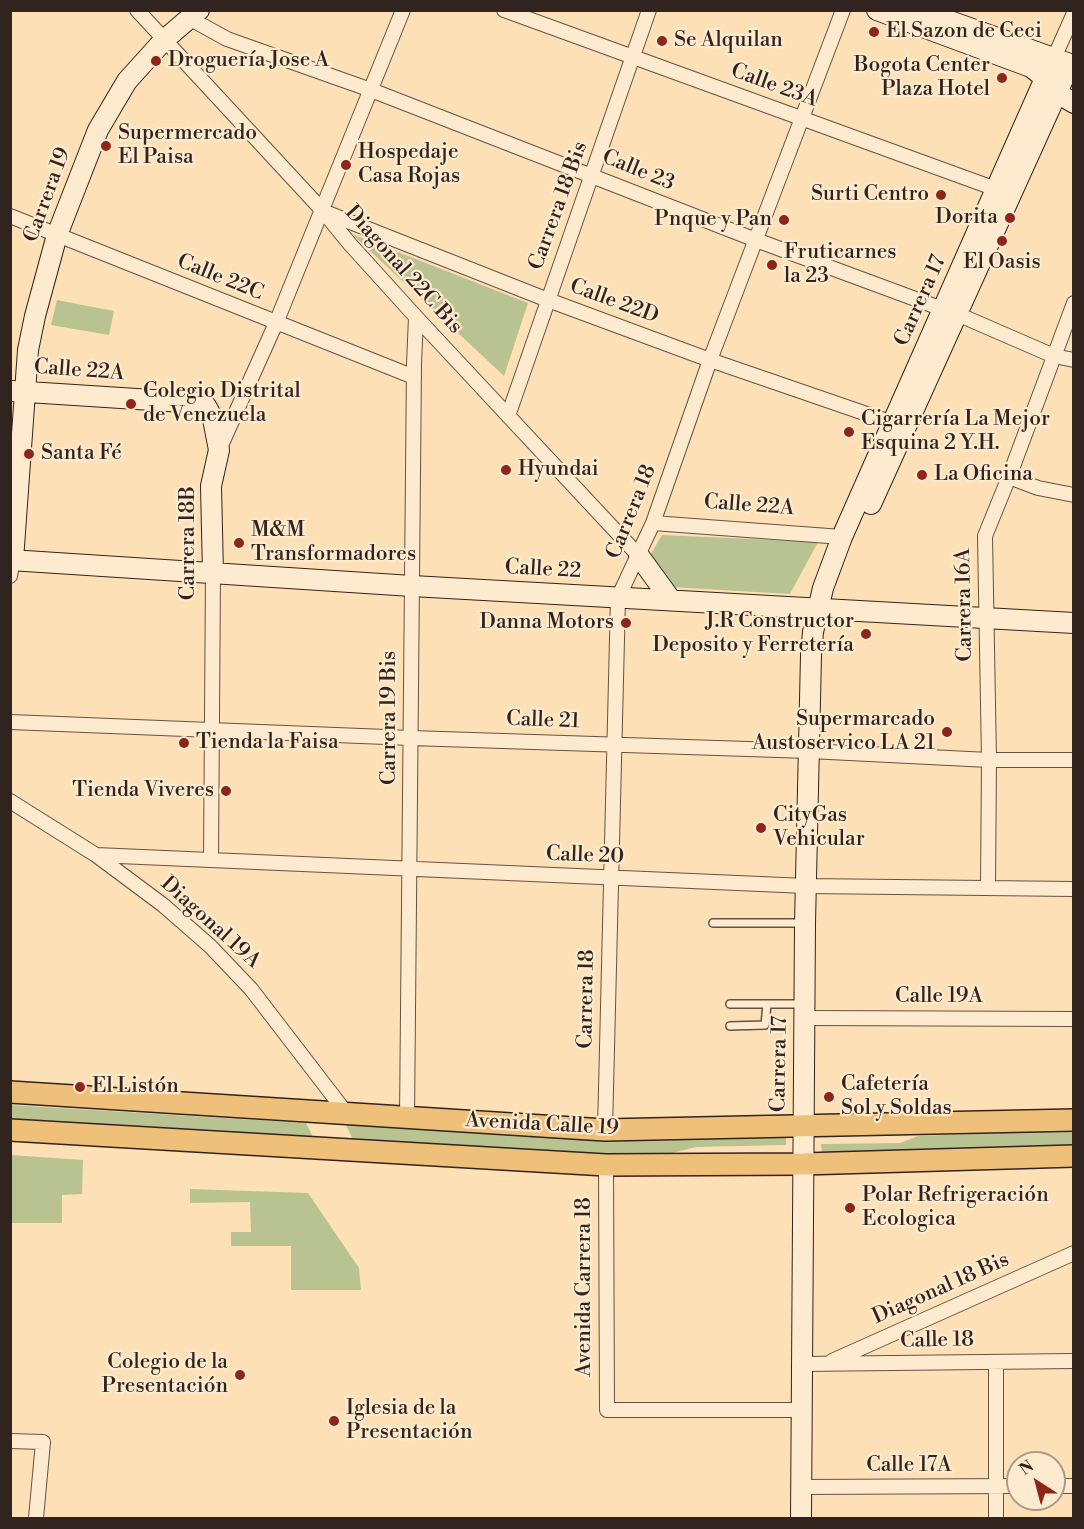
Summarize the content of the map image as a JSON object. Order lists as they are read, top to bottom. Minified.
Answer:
{"streets":{"main road":["Avenida Calle 19"],"street":["Calle 23A","Calle 23","Carrera 19","Carrera 18 Bis","Diagonal 22C Bis","Calle 22C","Carrera 17","Calle 22D","Calle 22A","Carrera 18","Carrera 18B","Calle 22","Carrera 16A","Carrera 19 Bis","Calle 21","Calle 20","Diagonal 19A","Calle 19A","Avenida Carrera 18","Diagonal 18 Bis","Calle 18","Calle 17A"]},"crossings":[["Calle 23A","Carrera 18 Bis"],["Calle 23A","Carrera 17"],["Calle 23A","Carrera 18"],["Calle 23","Carrera 19"],["Calle 23","Carrera 18 Bis"],["Calle 23","Carrera 17"],["Calle 23","Carrera 18"],["Calle 23","Carrera 18B"],["Calle 23","Carrera 16A"],["Carrera 19","Diagonal 22C Bis"],["Carrera 19","Calle 22C"],["Carrera 19","Calle 22A"],["Carrera 19","Calle 22"],["Carrera 18 Bis","Diagonal 22C Bis"],["Carrera 18 Bis","Calle 22D"],["Diagonal 22C Bis","Calle 22D"],["Diagonal 22C Bis","Carrera 18"],["Diagonal 22C Bis","Carrera 18B"],["Diagonal 22C Bis","Carrera 19 Bis"],["Calle 22C","Carrera 18B"],["Calle 22C","Carrera 19 Bis"],["Carrera 17","Calle 22D"],["Carrera 17","Calle 22A"],["Carrera 17","Calle 22"],["Carrera 17","Calle 21"],["Carrera 17","Calle 20"],["Carrera 17","Calle 19A"],["Carrera 17","Avenida Calle 19"],["Carrera 17","Avenida Carrera 18"],["Carrera 17","Calle 18"],["Carrera 17","Calle 17A"],["Calle 22D","Carrera 18"],["Calle 22D","Carrera 18B"],["Calle 22A","Carrera 18"],["Calle 22A","Carrera 18B"],["Carrera 18","Calle 22"],["Carrera 18","Calle 21"],["Carrera 18","Calle 20"],["Carrera 18","Avenida Calle 19"],["Carrera 18B","Calle 22"],["Carrera 18B","Calle 21"],["Carrera 18B","Calle 20"],["Calle 22","Carrera 16A"],["Calle 22","Carrera 19 Bis"],["Carrera 16A","Calle 21"],["Carrera 16A","Calle 20"],["Carrera 19 Bis","Calle 21"],["Carrera 19 Bis","Calle 20"],["Carrera 19 Bis","Avenida Calle 19"],["Calle 20","Diagonal 19A"],["Diagonal 19A","Avenida Calle 19"],["Avenida Calle 19","Avenida Carrera 18"],["Diagonal 18 Bis","Calle 18"]],"places":["El Sazon de Ceci","Se Alquilan","Droguería Jose A","Bogota Center Plaza Hotel","Supermercado El Paisa","Hospedaje Casa Rojas","Surti Centro","Dorita","Pnque y Pan","El Oasis","Fruticarnes la 23","Colegio Distrital de Venezuela","Cigarrería La Mejor Esquina 2 Y.H.","Santa Fé","Hyundai","La Oficina","M&M Transformadores","Danna Motors","J.R Constructor Deposito y Ferretería","Supermarcado Austoservico LA 21","Tienda la Faisa","Tienda Viveres","CityGas Vehicular","El Listón","Cafetería Sol y Soldas","Polar Refrigeración Ecologica","Colegio de la Presentación","Iglesia de la Presentación"],"north":"top left"}
